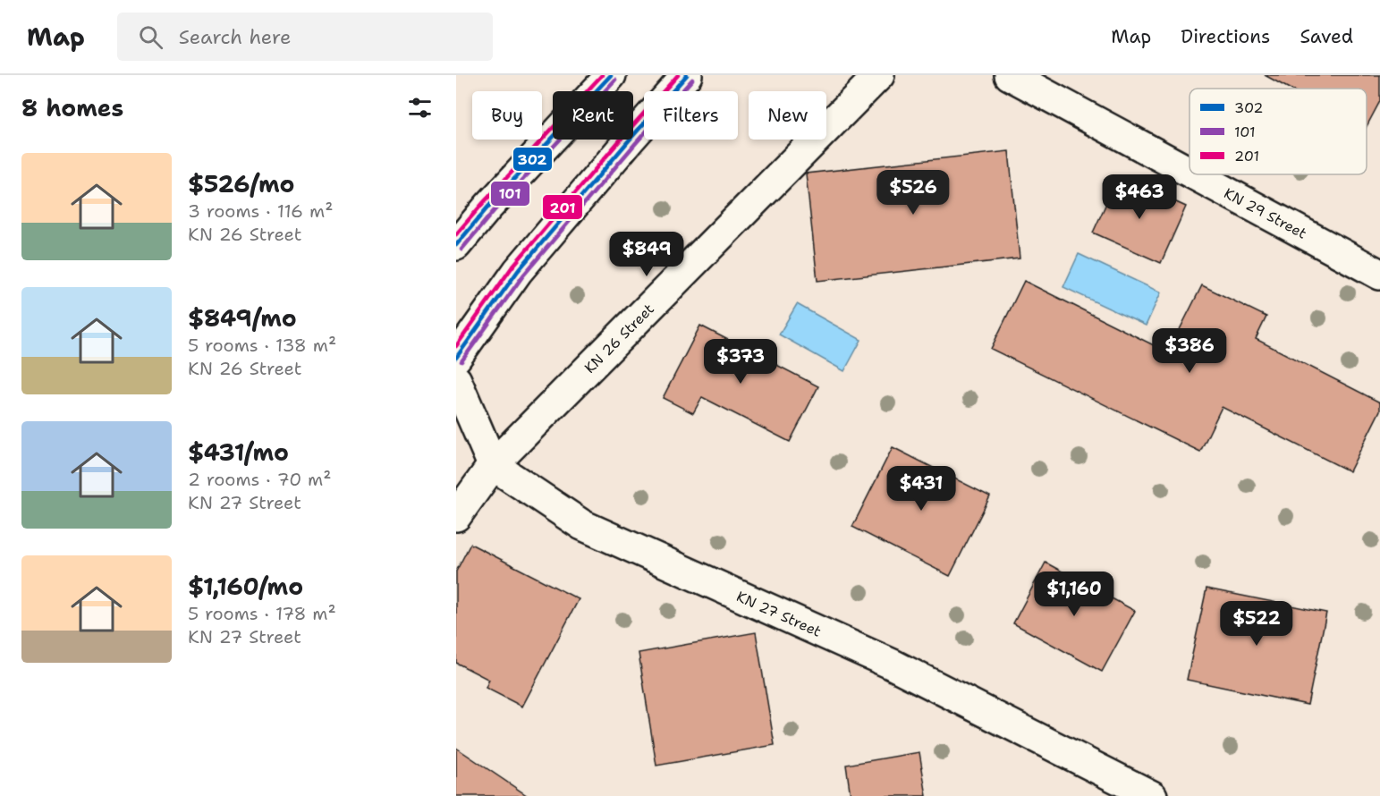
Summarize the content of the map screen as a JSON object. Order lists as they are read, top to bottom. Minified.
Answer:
{"streets":{"main road":["KN 29 Street","KN 26 Street","KN 27 Street"]},"crossings":[["KN 26 Street","KN 27 Street"]],"lines":["transit line 302","transit line 201","transit line 101"],"legend":["302","101","201"],"page":{"header":"Map","search":"Search here","nav":["Map","Directions","Saved"],"heading":"8 homes","chip":["Buy","Rent","Filters","New"],"list":[{"name":"$526/mo","note":"3 rooms · 116 m² · KN 26 Street"},{"name":"$849/mo","note":"5 rooms · 138 m² · KN 26 Street"},{"name":"$431/mo","note":"2 rooms · 70 m² · KN 27 Street"},{"name":"$1,160/mo","note":"5 rooms · 178 m² · KN 27 Street"}],"price":["$526","$463","$849","$386","$373","$431","$1,160","$522"]}}
